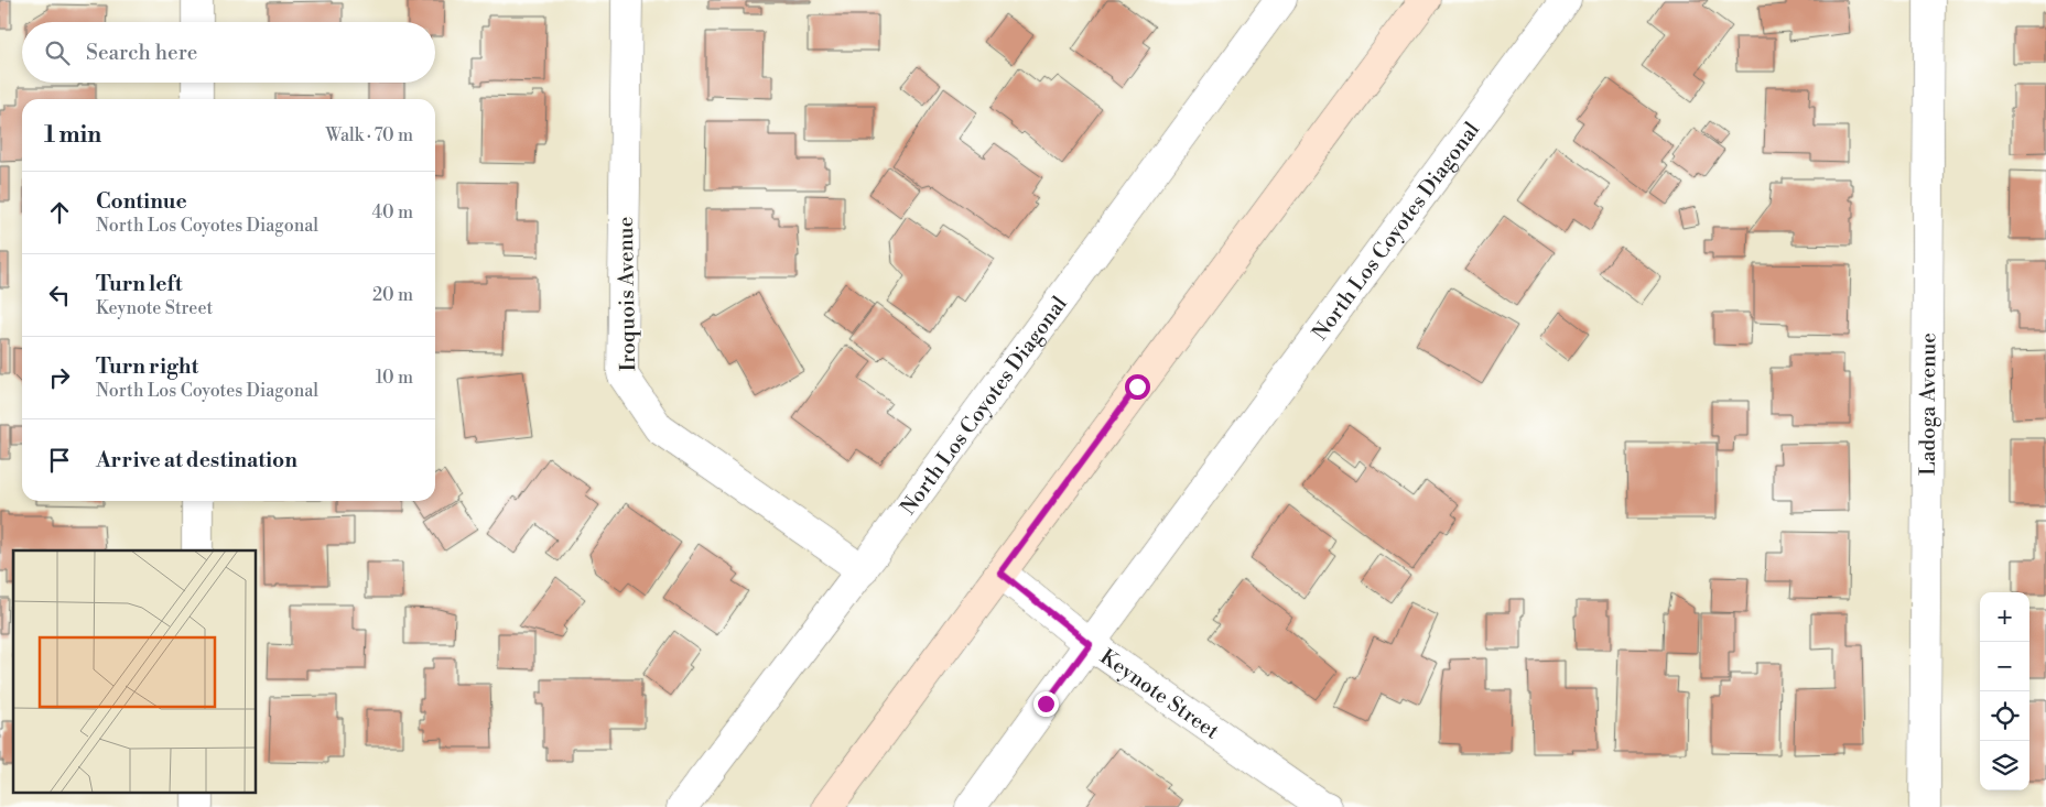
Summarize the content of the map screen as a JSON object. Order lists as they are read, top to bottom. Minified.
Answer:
{"streets":{"street":["North Los Coyotes Diagonal","Iroquois Avenue","Ladoga Avenue","Keynote Street"]},"crossings":[["North Los Coyotes Diagonal","Iroquois Avenue"],["North Los Coyotes Diagonal","Keynote Street"]],"page":{"search":"Search here","heading":["1 min","Walk · 70 m"],"list":[["Continue","North Los Coyotes Diagonal","40 m"],["Turn left","Keynote Street","20 m"],["Turn right","North Los Coyotes Diagonal","10 m"],"Arrive at destination"],"map_buttons":["+","−"]}}
